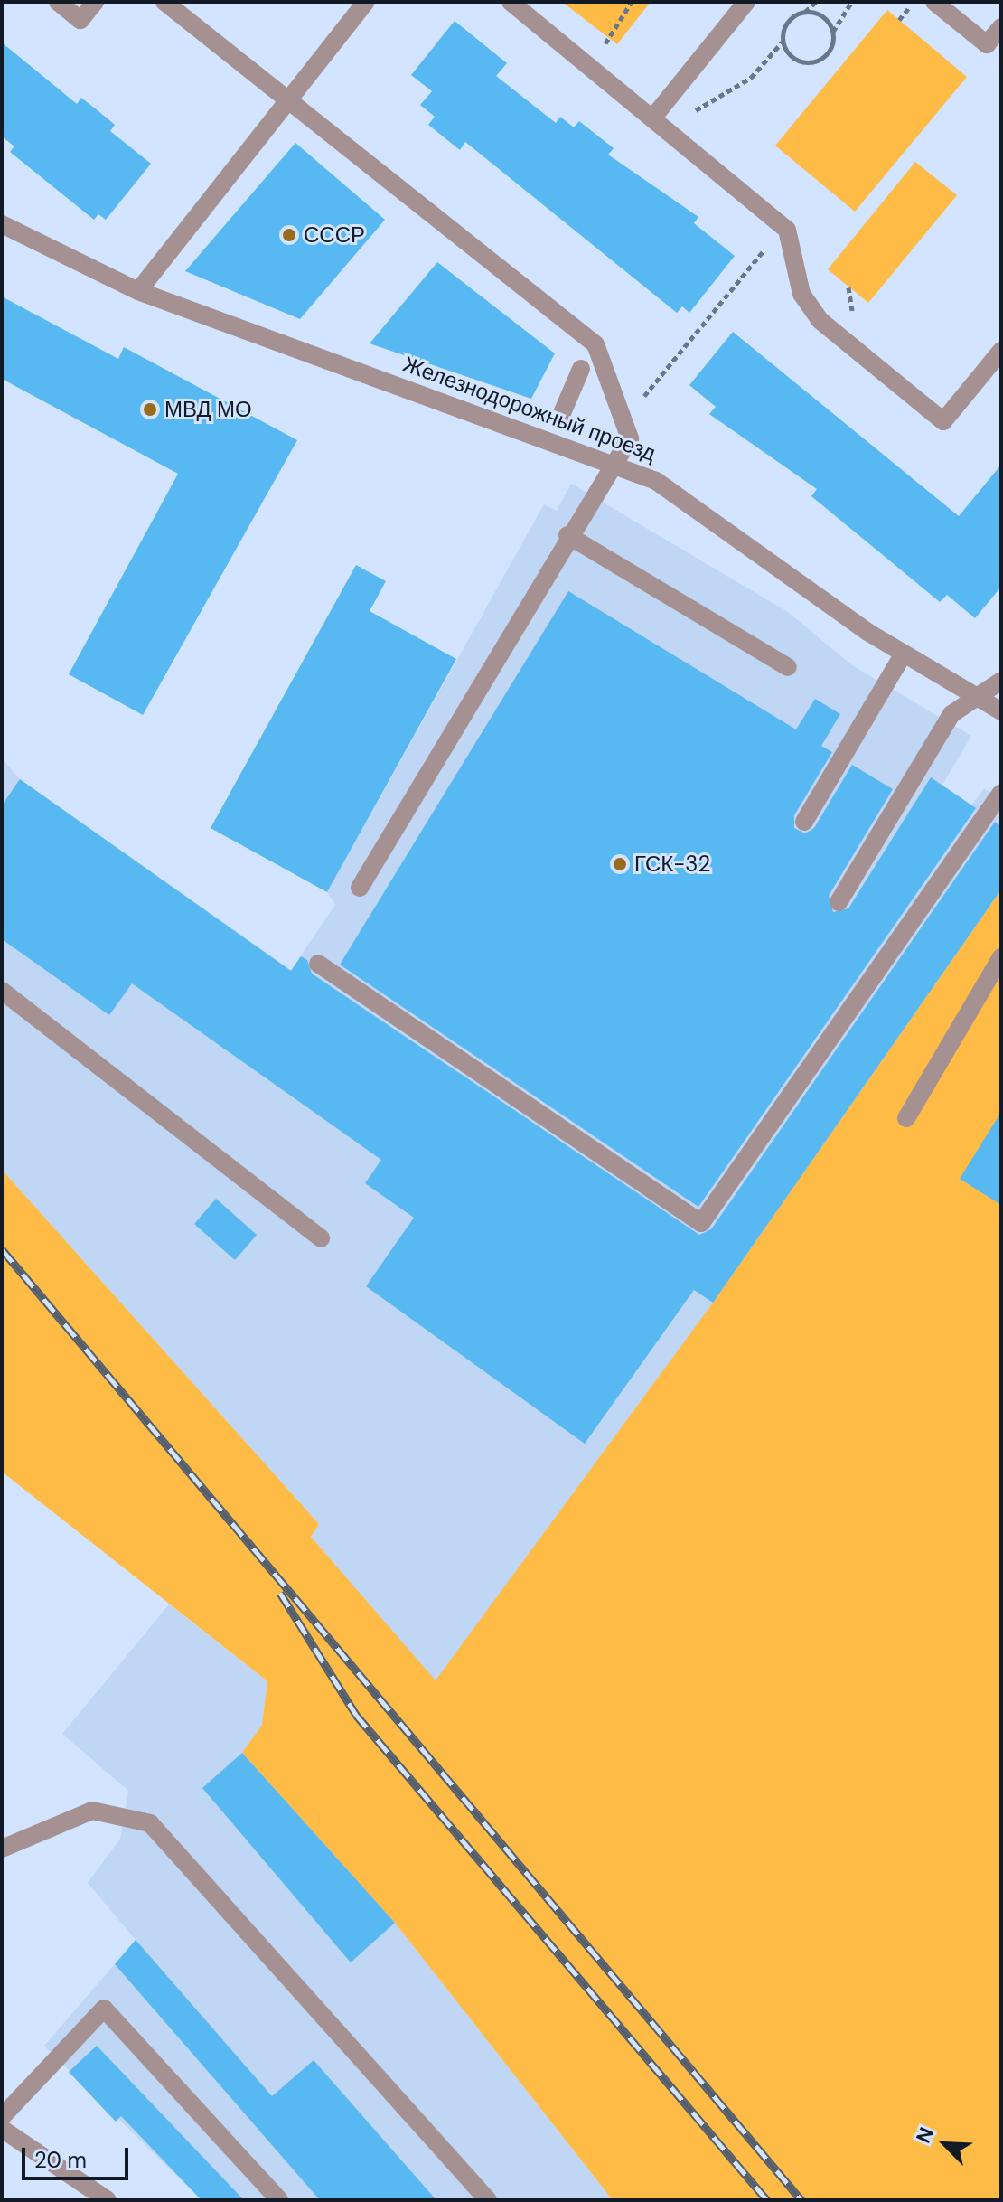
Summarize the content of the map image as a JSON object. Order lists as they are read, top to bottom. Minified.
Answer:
{"streets":{"street":["Железнодорожный проезд"]},"places":["СССР","МВД МО","ГСК-32"],"scale_bar":"20 m","north":"top left"}
